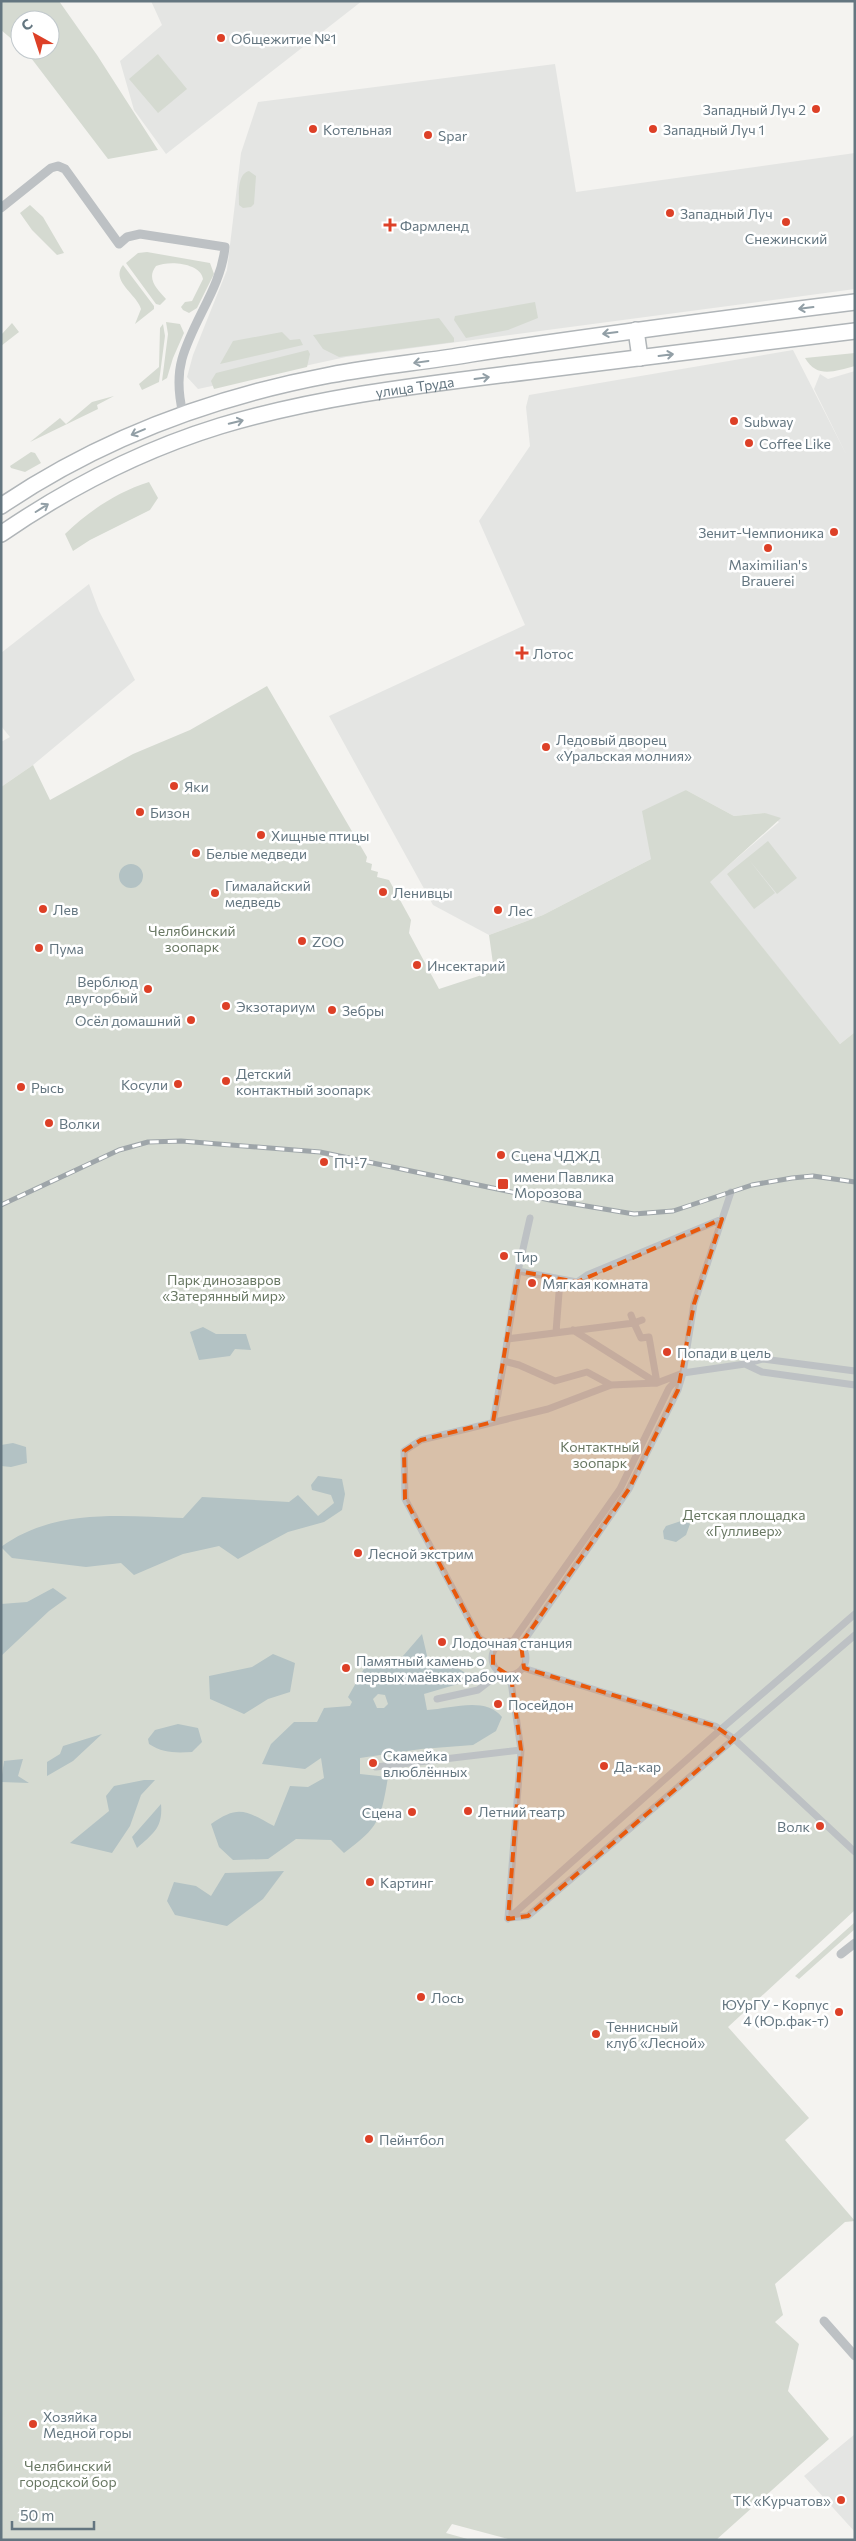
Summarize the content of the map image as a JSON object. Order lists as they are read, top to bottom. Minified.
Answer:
{"streets":{"main road":["улица Труда"]},"parks":["Челябинский зоопарк","Парк динозавров «Затерянный мир»","Контактный зоопарк","Детская площадка «Гулливер»","Челябинский городской бор"],"places":{"other":["Общежитие №1","Западный Луч 2","Котельная","Западный Луч 1","Spar","Западный Луч","Снежинский","Subway","Coffee Like","Зенит-Чемпионика","Maximilian's Brauerei","Ледовый дворец «Уральская молния»","Яки","Бизон","Хищные птицы","Белые медведи","Ленивцы","Гималайский медведь","Лев","Лес","ZOO","Пума","Инсектарий","Верблюд двугорбый","Экзотариум","Зебры","Осёл домашний","Детский контактный зоопарк","Косули","Рысь","Волки","Сцена ЧДЖД","ПЧ-7","Тир","Мягкая комната","Попади в цель","Лесной экстрим","Лодочная станция","Памятный камень о первых маёвках рабочих","Посейдон","Скамейка влюблённых","Да-кар","Летний театр","Сцена","Волк","Картинг","Лось","ЮУрГУ - Корпус 4 (Юр.фак-т)","Теннисный клуб «Лесной»","Пейнтбол","Хозяйка Медной горы","ТК «Курчатов»"],"health":["Фармленд","Лотос"],"transit":["имени Павлика Морозова"]},"scale_bar":"50 m","north":"top left"}
